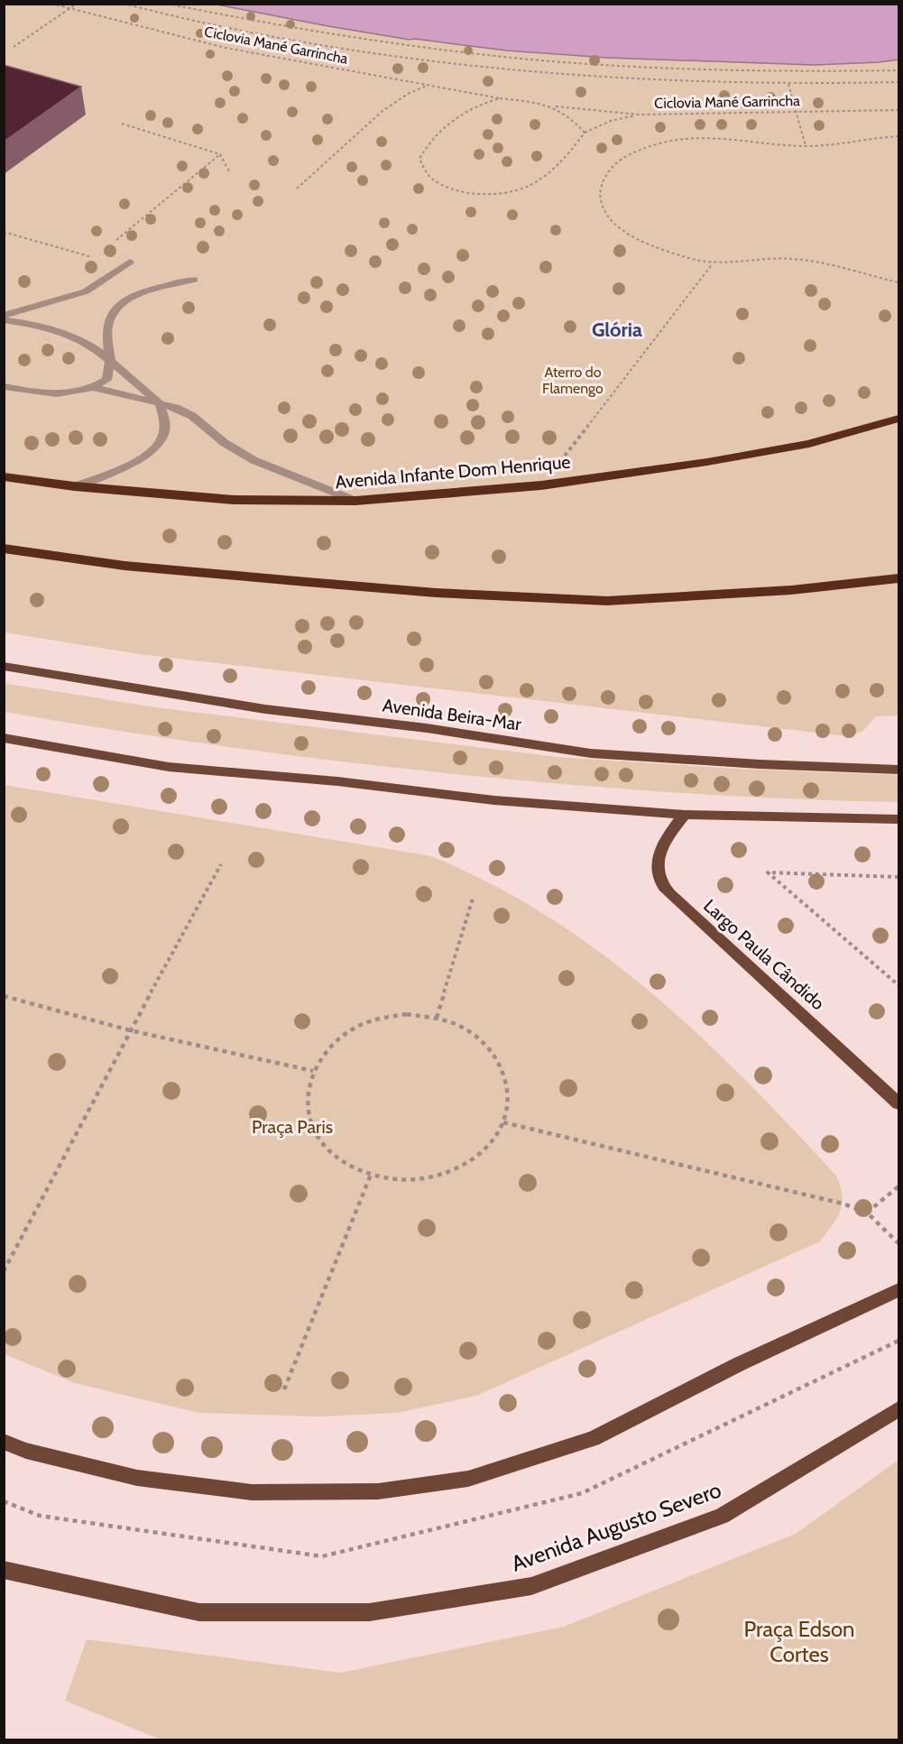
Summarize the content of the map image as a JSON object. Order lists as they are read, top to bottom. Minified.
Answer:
{"streets":{"highway":["Avenida Infante Dom Henrique"],"main road":["Avenida Beira-Mar","Largo Paula Cândido","Avenida Augusto Severo"],"path":["Ciclovia Mané Garrincha"]},"districts":["Glória"],"parks":["Aterro do Flamengo","Praça Paris","Praça Edson Cortes"]}
